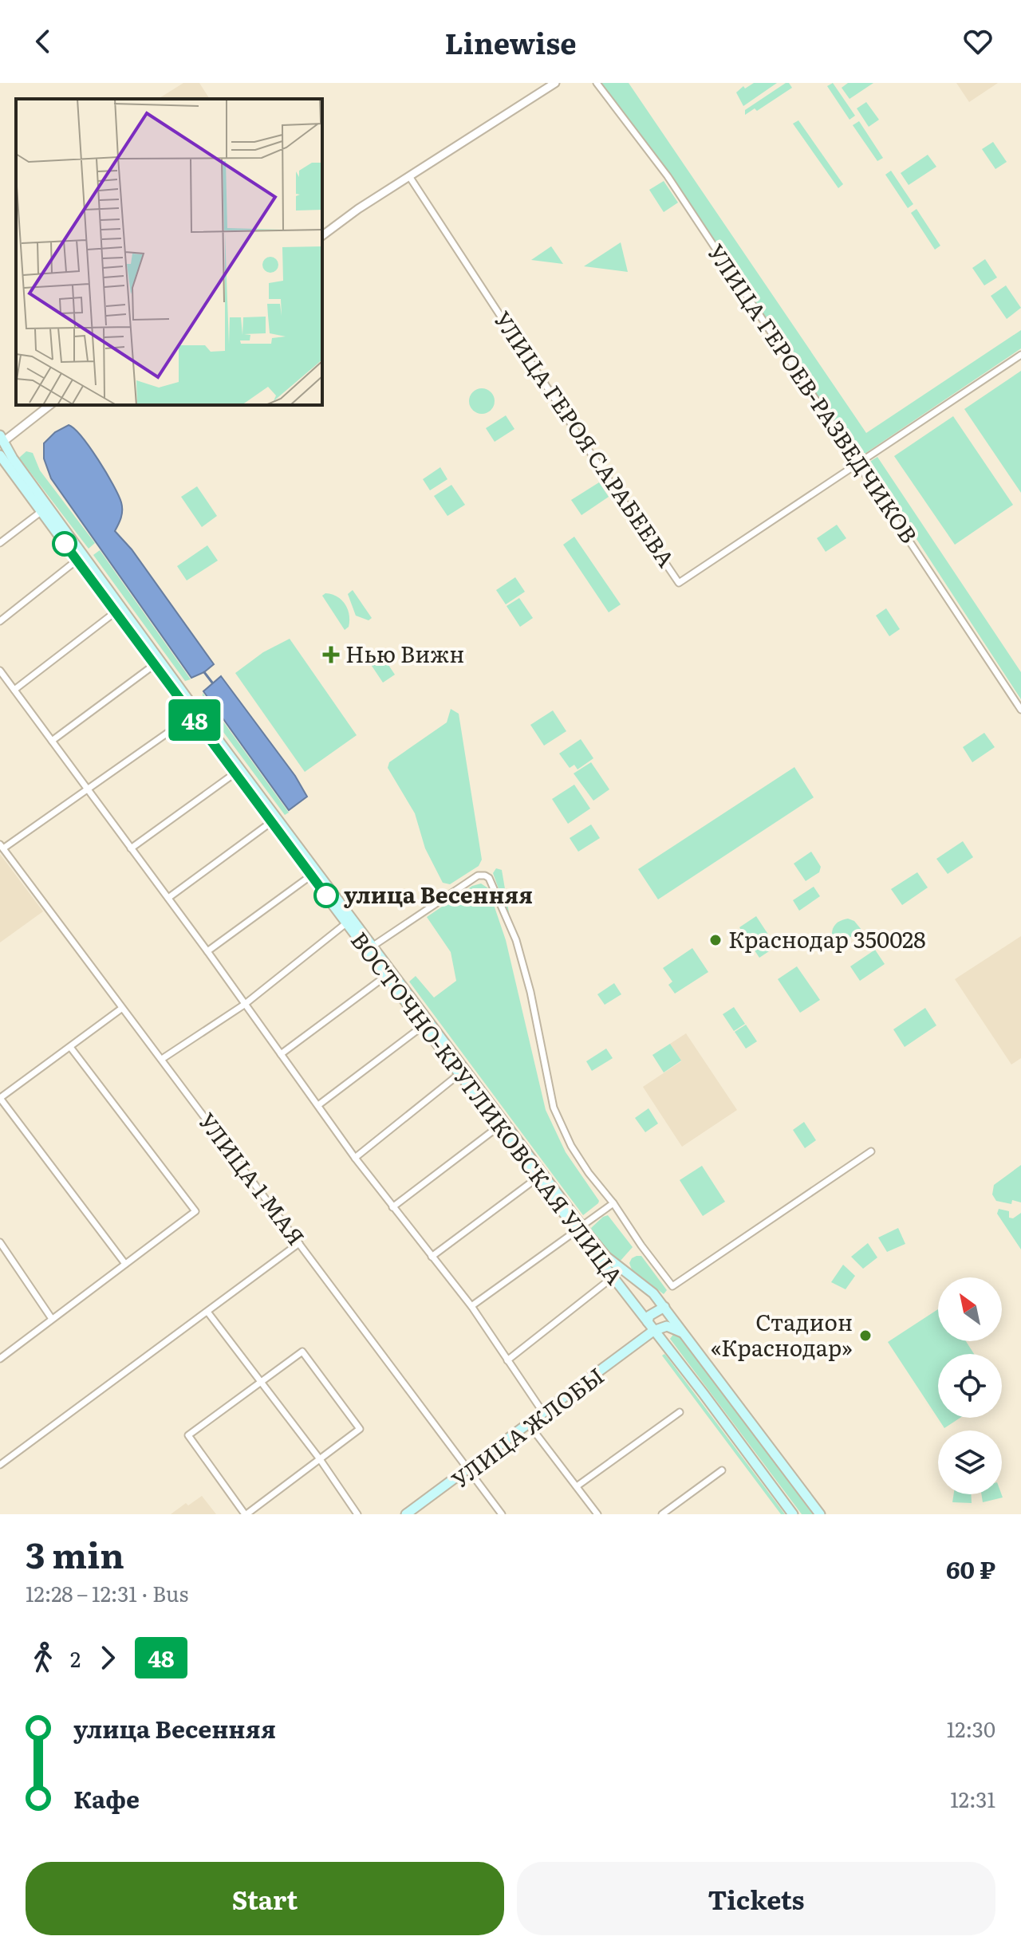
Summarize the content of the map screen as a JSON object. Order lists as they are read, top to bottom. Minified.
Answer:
{"streets":{"main road":["ВОСТОЧНО-КРУГЛИКОВСКАЯ УЛИЦА","УЛИЦА ЖЛОБЫ"],"street":["УЛИЦА ГЕРОЕВ-РАЗВЕДЧИКОВ","УЛИЦА ГЕРОЯ САРАБЕЕВА","УЛИЦА 1 МАЯ"]},"crossings":[["УЛИЦА ГЕРОЕВ-РАЗВЕДЧИКОВ","УЛИЦА ГЕРОЯ САРАБЕЕВА"],["ВОСТОЧНО-КРУГЛИКОВСКАЯ УЛИЦА","УЛИЦА ЖЛОБЫ"],["УЛИЦА 1 МАЯ","УЛИЦА ЖЛОБЫ"]],"places":{"health":["Нью Вижн"],"other":["улица Весенняя","Краснодар 350028","Стадион «Краснодар»"]},"lines":["bus line 48"],"north":"top left","page":{"header":"Linewise","on_map":"48","heading":["3 min","12:28 – 12:31 · Bus","60 ₽"],"legs":["2","48"],"list":[{"name":"улица Весенняя","value":"12:30"},{"name":"Кафе","value":"12:31"}],"buttons":["Start","Tickets"]}}
